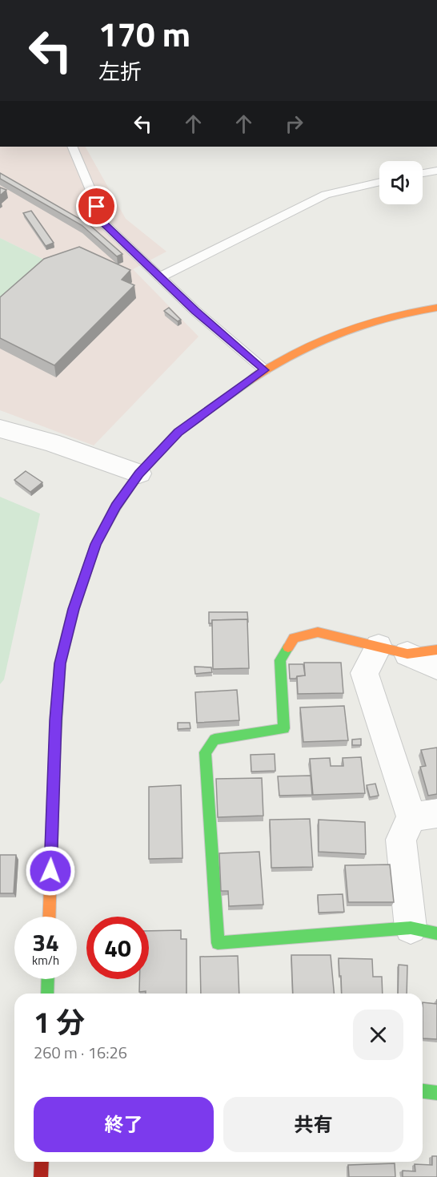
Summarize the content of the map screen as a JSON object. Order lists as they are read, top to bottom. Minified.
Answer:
{"page":{"turn":["170 m","左折"],"speed":"34 km/h","limit":"40","heading":["1 分","260 m · 16:26"],"buttons":["終了","共有"]}}
